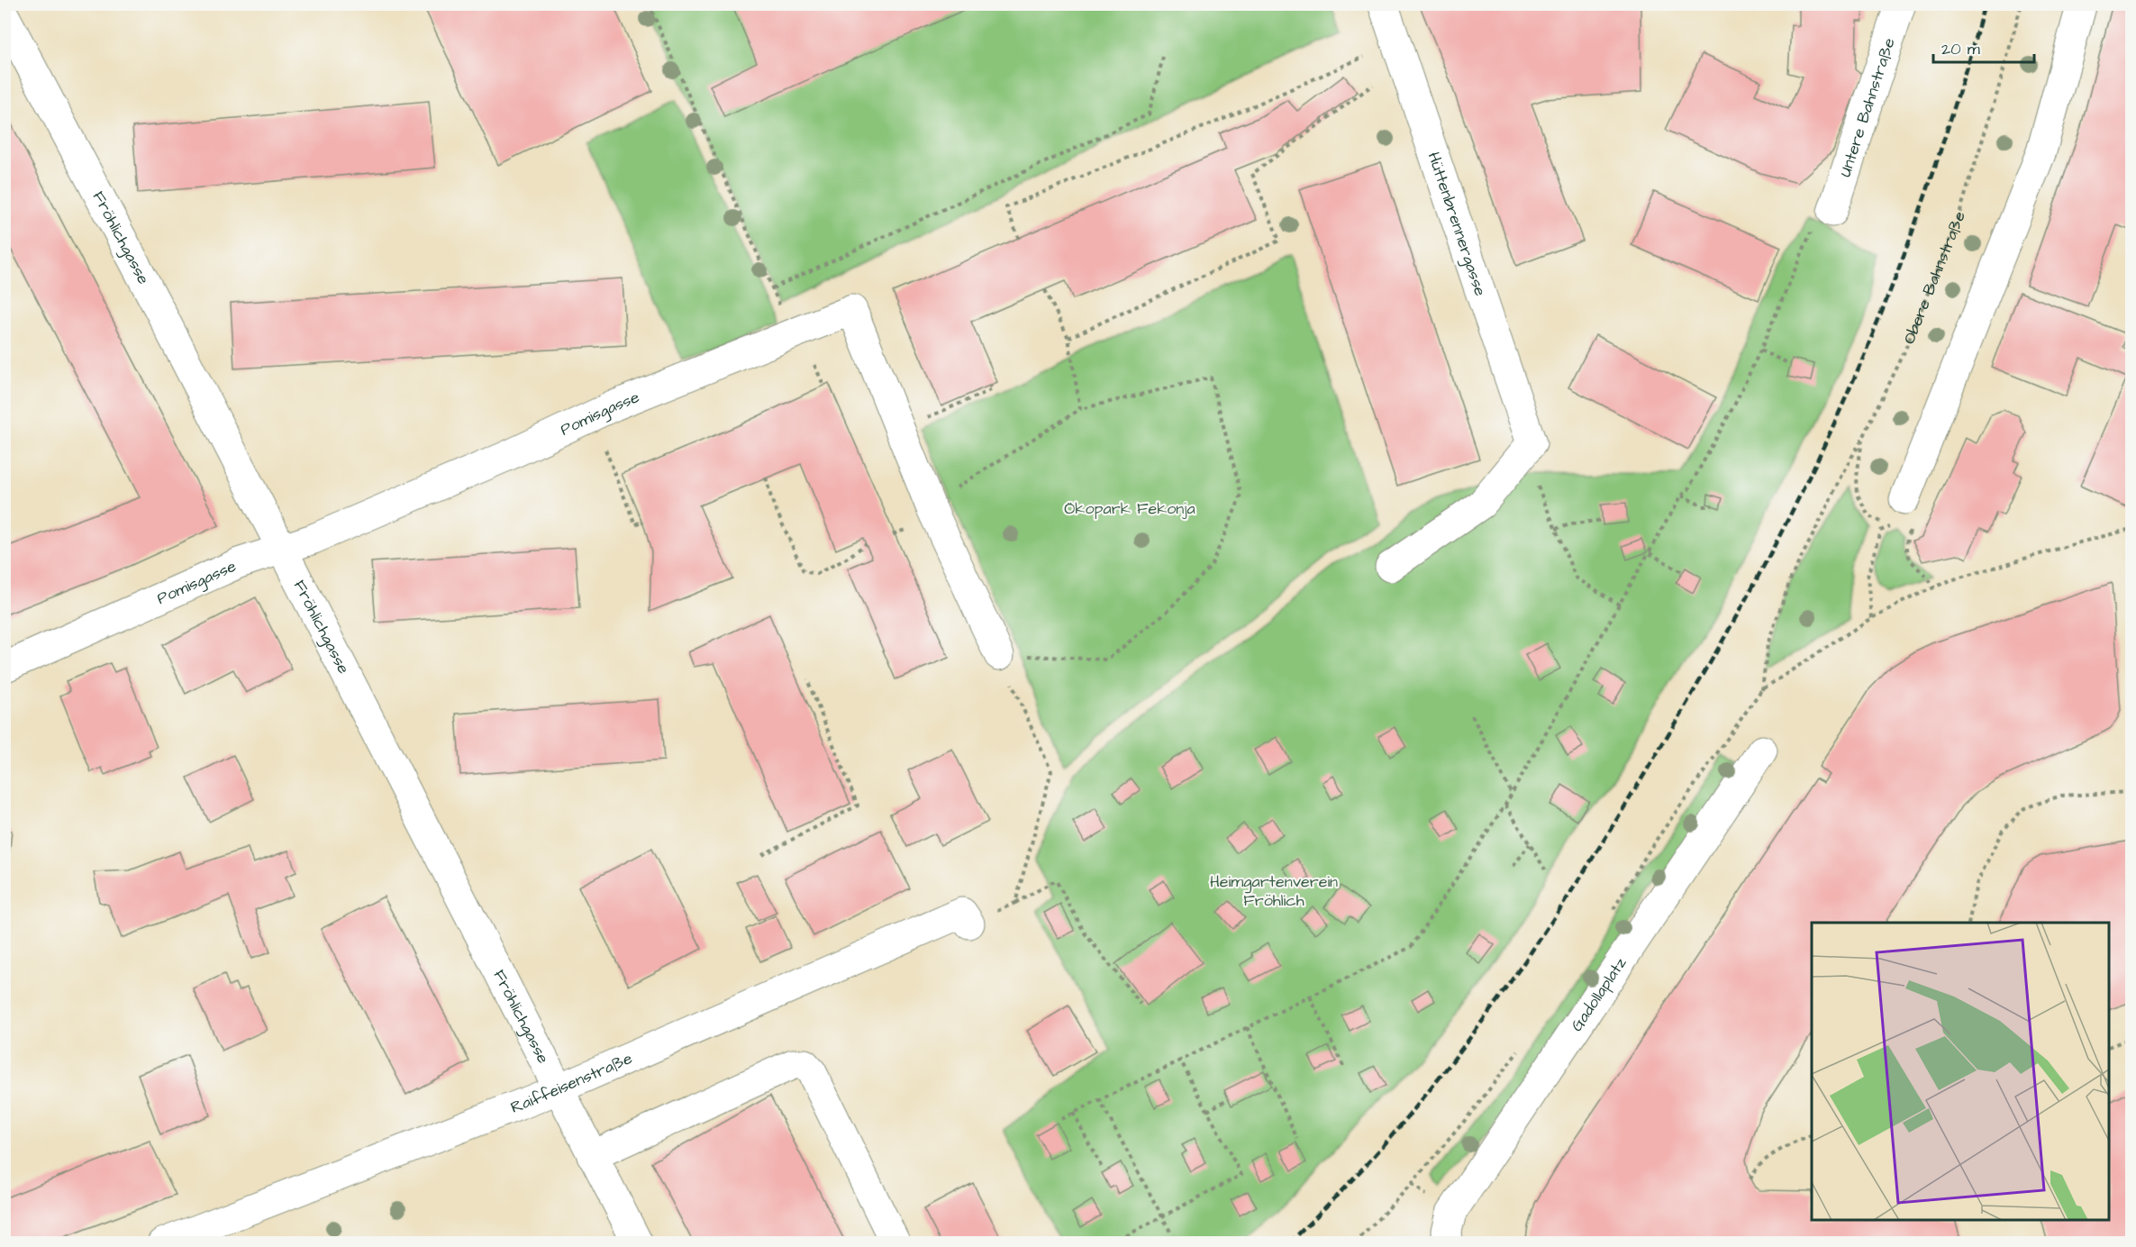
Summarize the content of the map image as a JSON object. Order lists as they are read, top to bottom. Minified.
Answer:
{"streets":{"street":["Untere Bahnstraße","Hüttenbrennergasse","Fröhlichgasse","Pomisgasse","Gadollaplatz","Raiffeisenstraße"],"path":["Obere Bahnstraße"]},"crossings":[["Fröhlichgasse","Pomisgasse"],["Fröhlichgasse","Raiffeisenstraße"]],"parks":["Ökopark Fekonja","Heimgartenverein Fröhlich"],"scale_bar":"20 m"}
